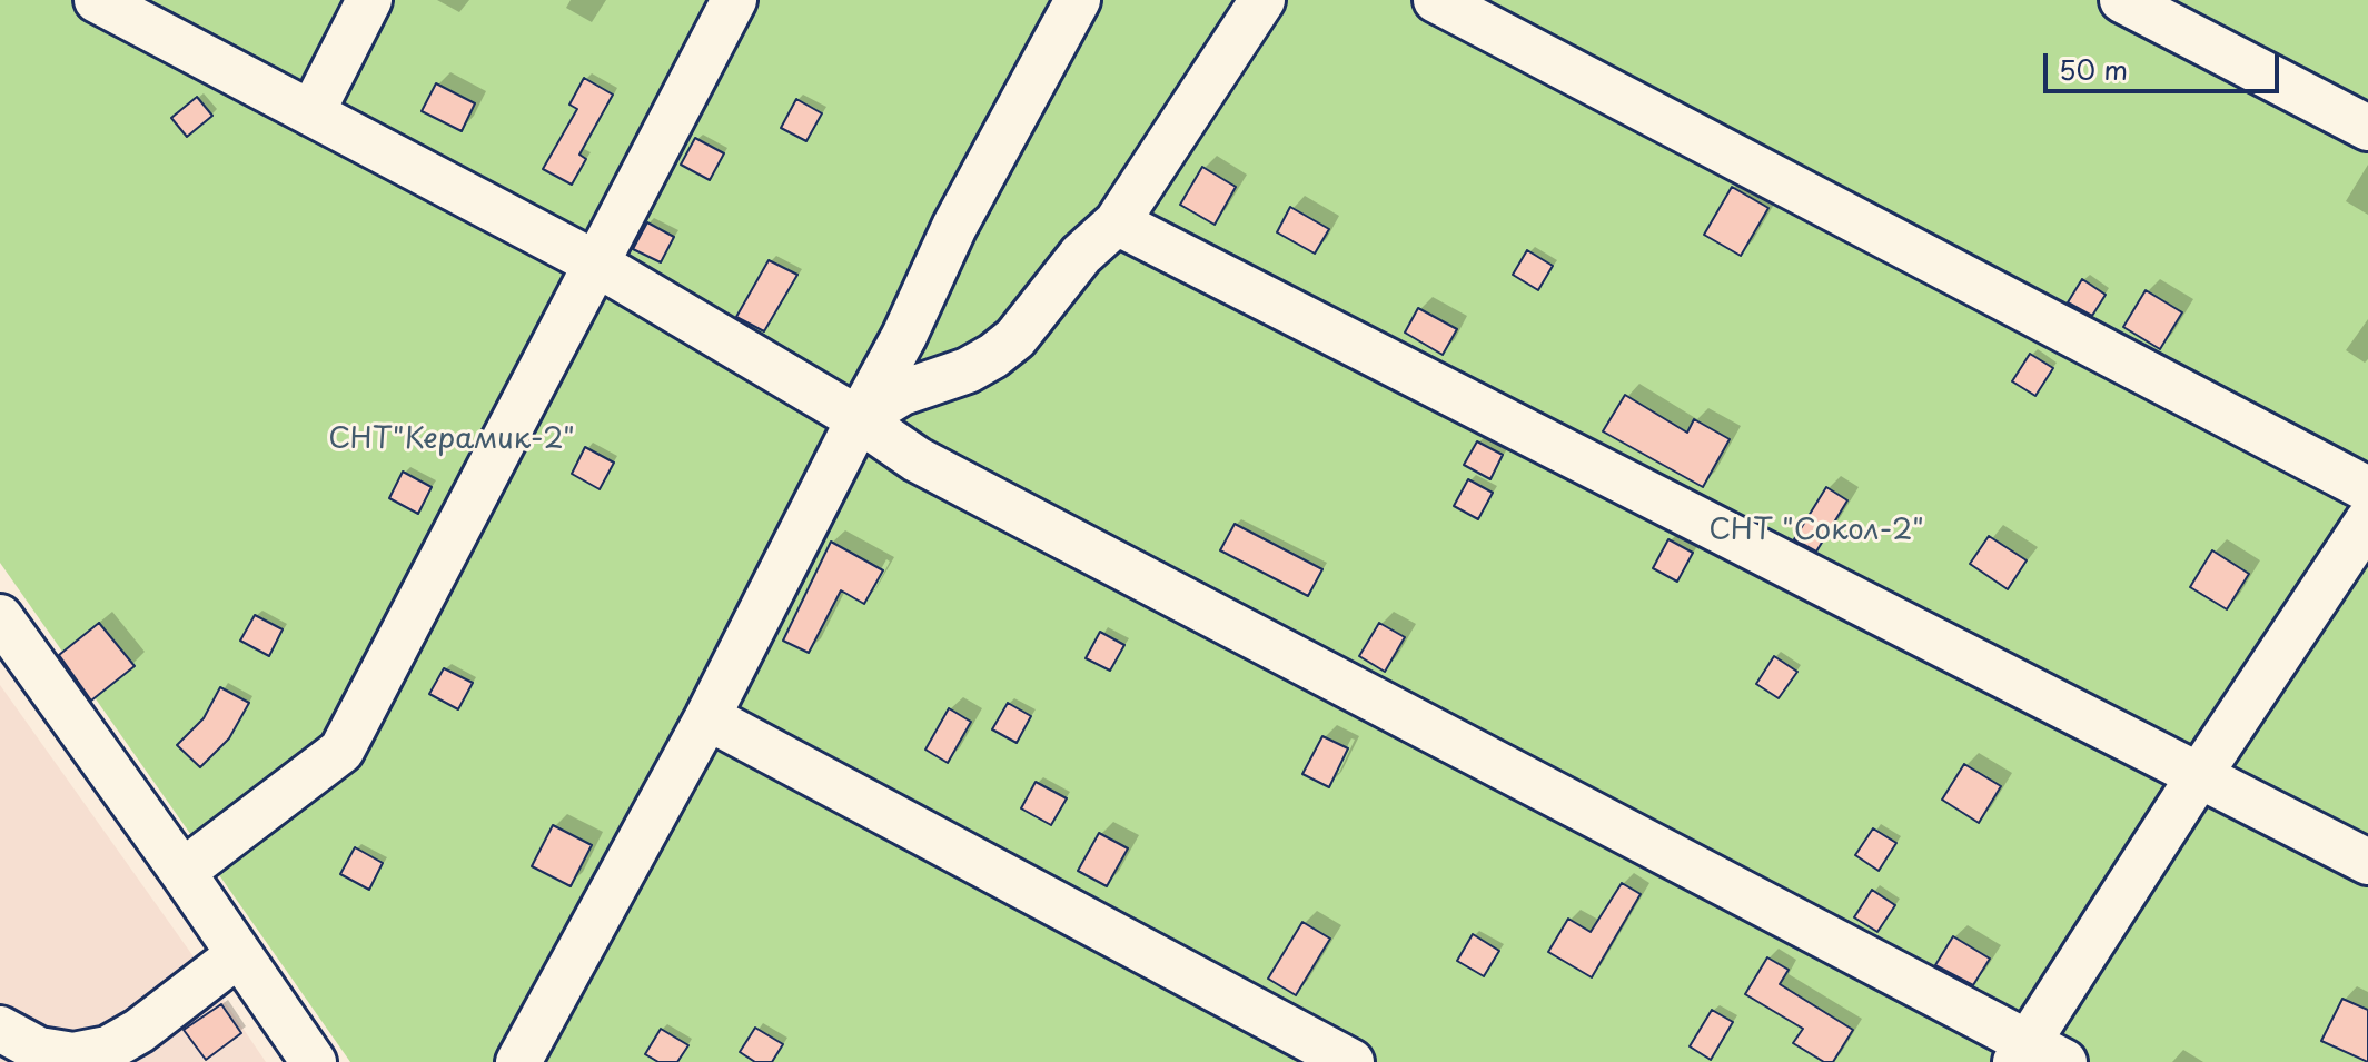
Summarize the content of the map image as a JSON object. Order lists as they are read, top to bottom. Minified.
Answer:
{"parks":["СНТ\"Керамик-2\"","СНТ \"Сокол-2\""],"scale_bar":"50 m"}
